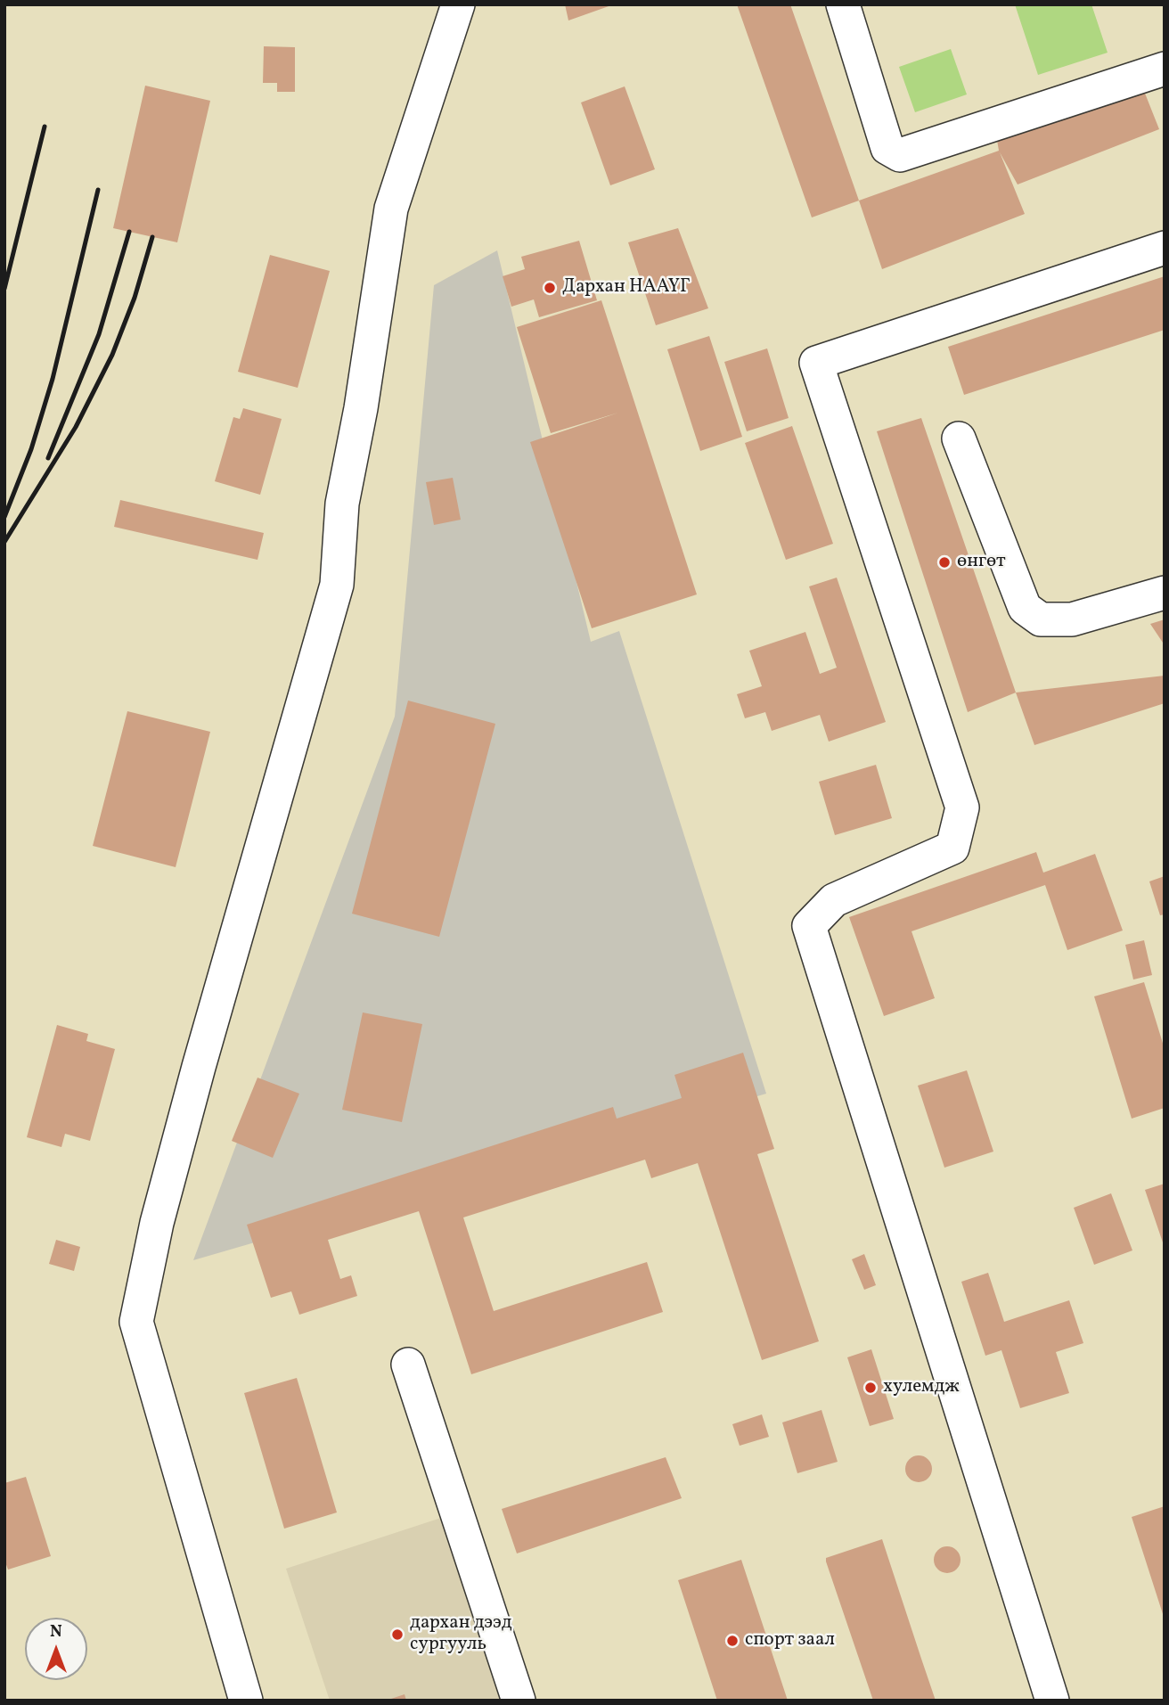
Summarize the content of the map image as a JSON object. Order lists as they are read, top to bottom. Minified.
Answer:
{"places":["Дархан НААҮГ","өнгөт","хулемдж","дархан дээд сургууль","спорт заал"],"north":"top"}
